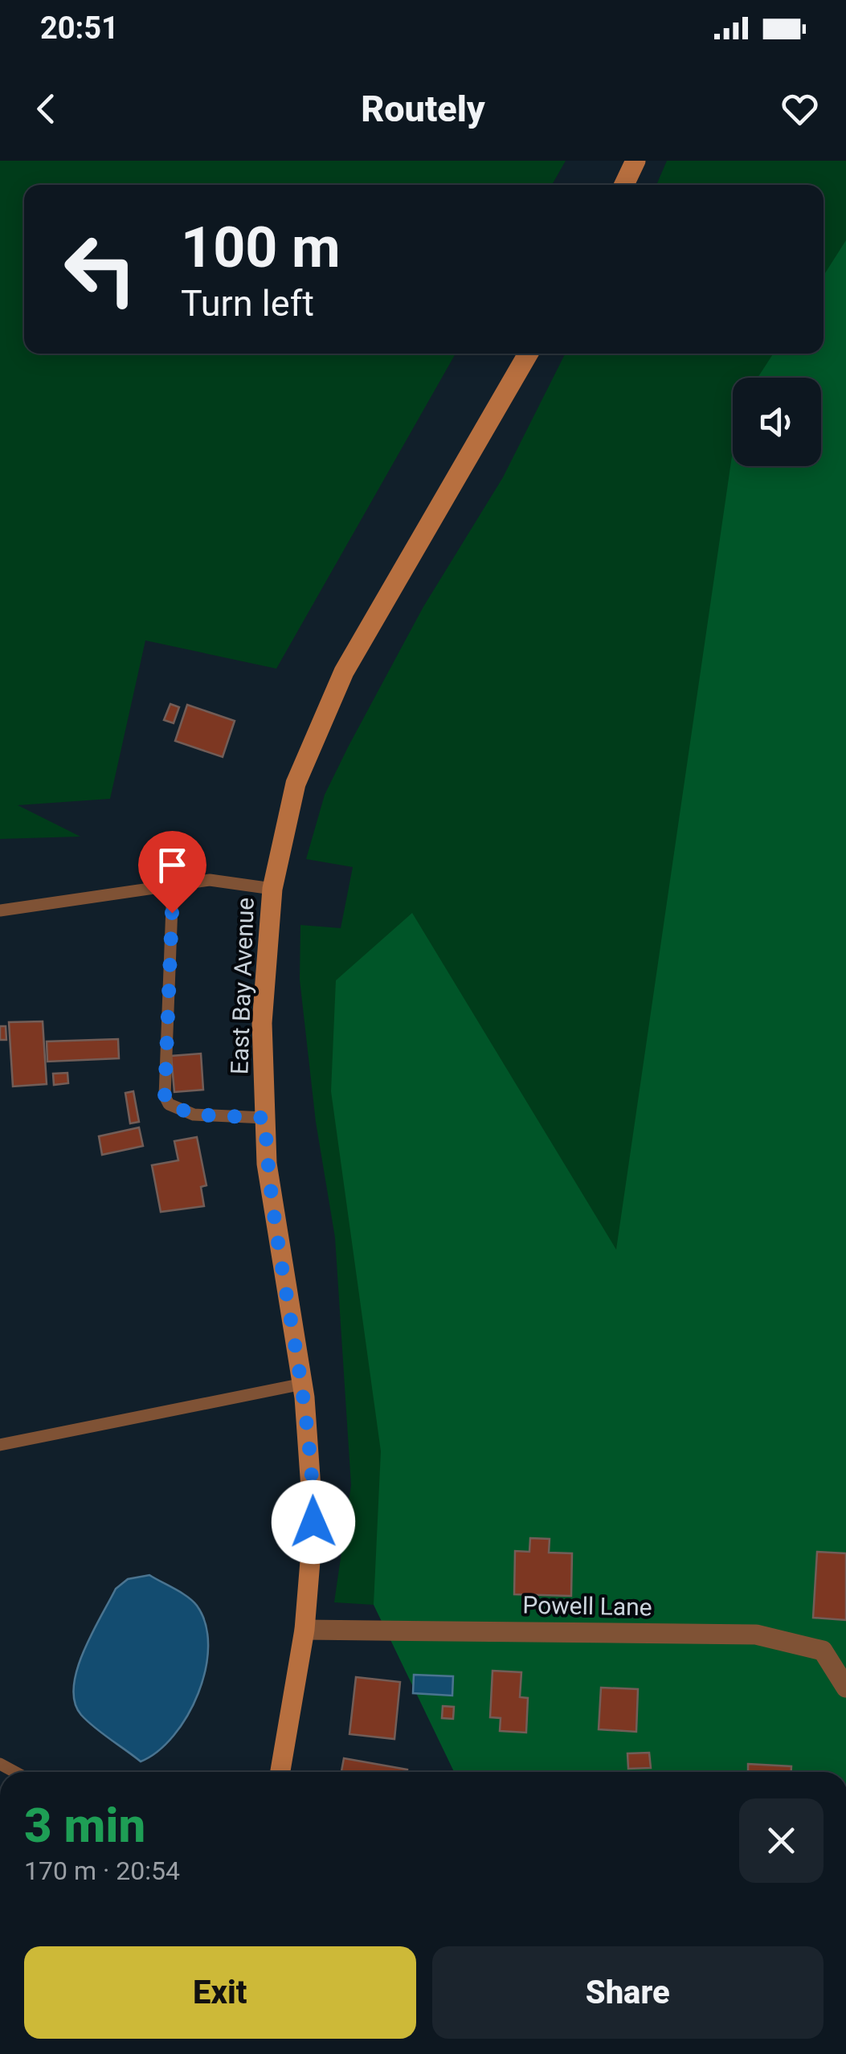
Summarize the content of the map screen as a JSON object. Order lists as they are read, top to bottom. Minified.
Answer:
{"streets":{"street":["East Bay Avenue","Powell Lane"]},"crossings":[["East Bay Avenue","Powell Lane"]],"page":{"status":"20:51","header":"Routely","turn":["100 m","Turn left"],"heading":["3 min","170 m · 20:54"],"buttons":["Exit","Share"]}}
